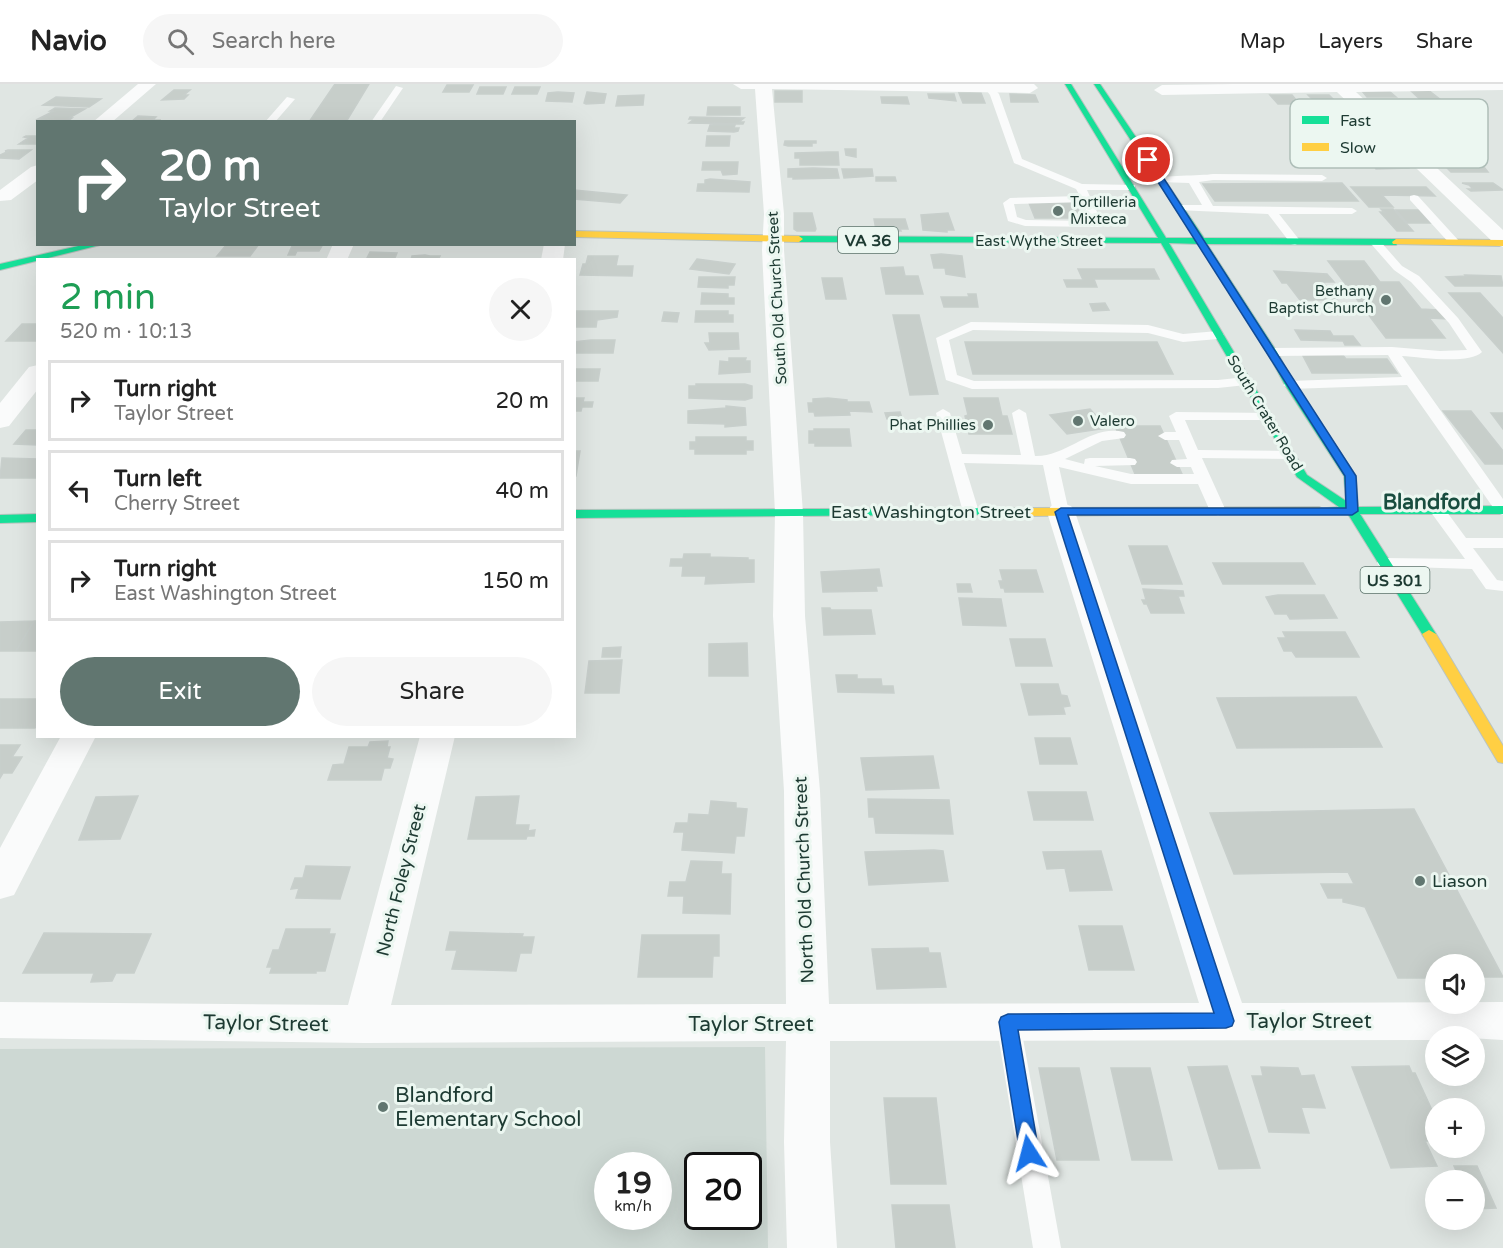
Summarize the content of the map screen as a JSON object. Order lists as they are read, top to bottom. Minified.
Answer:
{"streets":{"main road":["VA 36","East Wythe Street","South Crater Road","East Washington Street","US 301"],"street":["South Old Church Street","North Foley Street","North Old Church Street","Taylor Street"]},"crossings":[["East Wythe Street","South Old Church Street"],["East Wythe Street","South Crater Road"],["South Old Church Street","East Washington Street"],["South Old Church Street","North Old Church Street"],["South Crater Road","East Washington Street"],["South Crater Road","US 301"],["East Washington Street","US 301"],["East Washington Street","North Old Church Street"],["North Foley Street","Taylor Street"],["North Old Church Street","Taylor Street"]],"districts":["Blandford"],"places":["Tortilleria Mixteca","Bethany Baptist Church","Valero","Phat Phillies","Liason","Blandford Elementary School"],"legend":["Fast","Slow"],"page":{"header":"Navio","search":"Search here","nav":["Map","Layers","Share"],"turn":["20 m","Taylor Street"],"heading":["2 min","520 m · 10:13"],"list":[{"name":"Turn right","note":"Taylor Street","value":"20 m"},{"name":"Turn left","note":"Cherry Street","value":"40 m"},{"name":"Turn right","note":"East Washington Street","value":"150 m"}],"buttons":["Exit","Share"],"map_buttons":["+","−"],"speed":"19 km/h","limit":"20"}}
